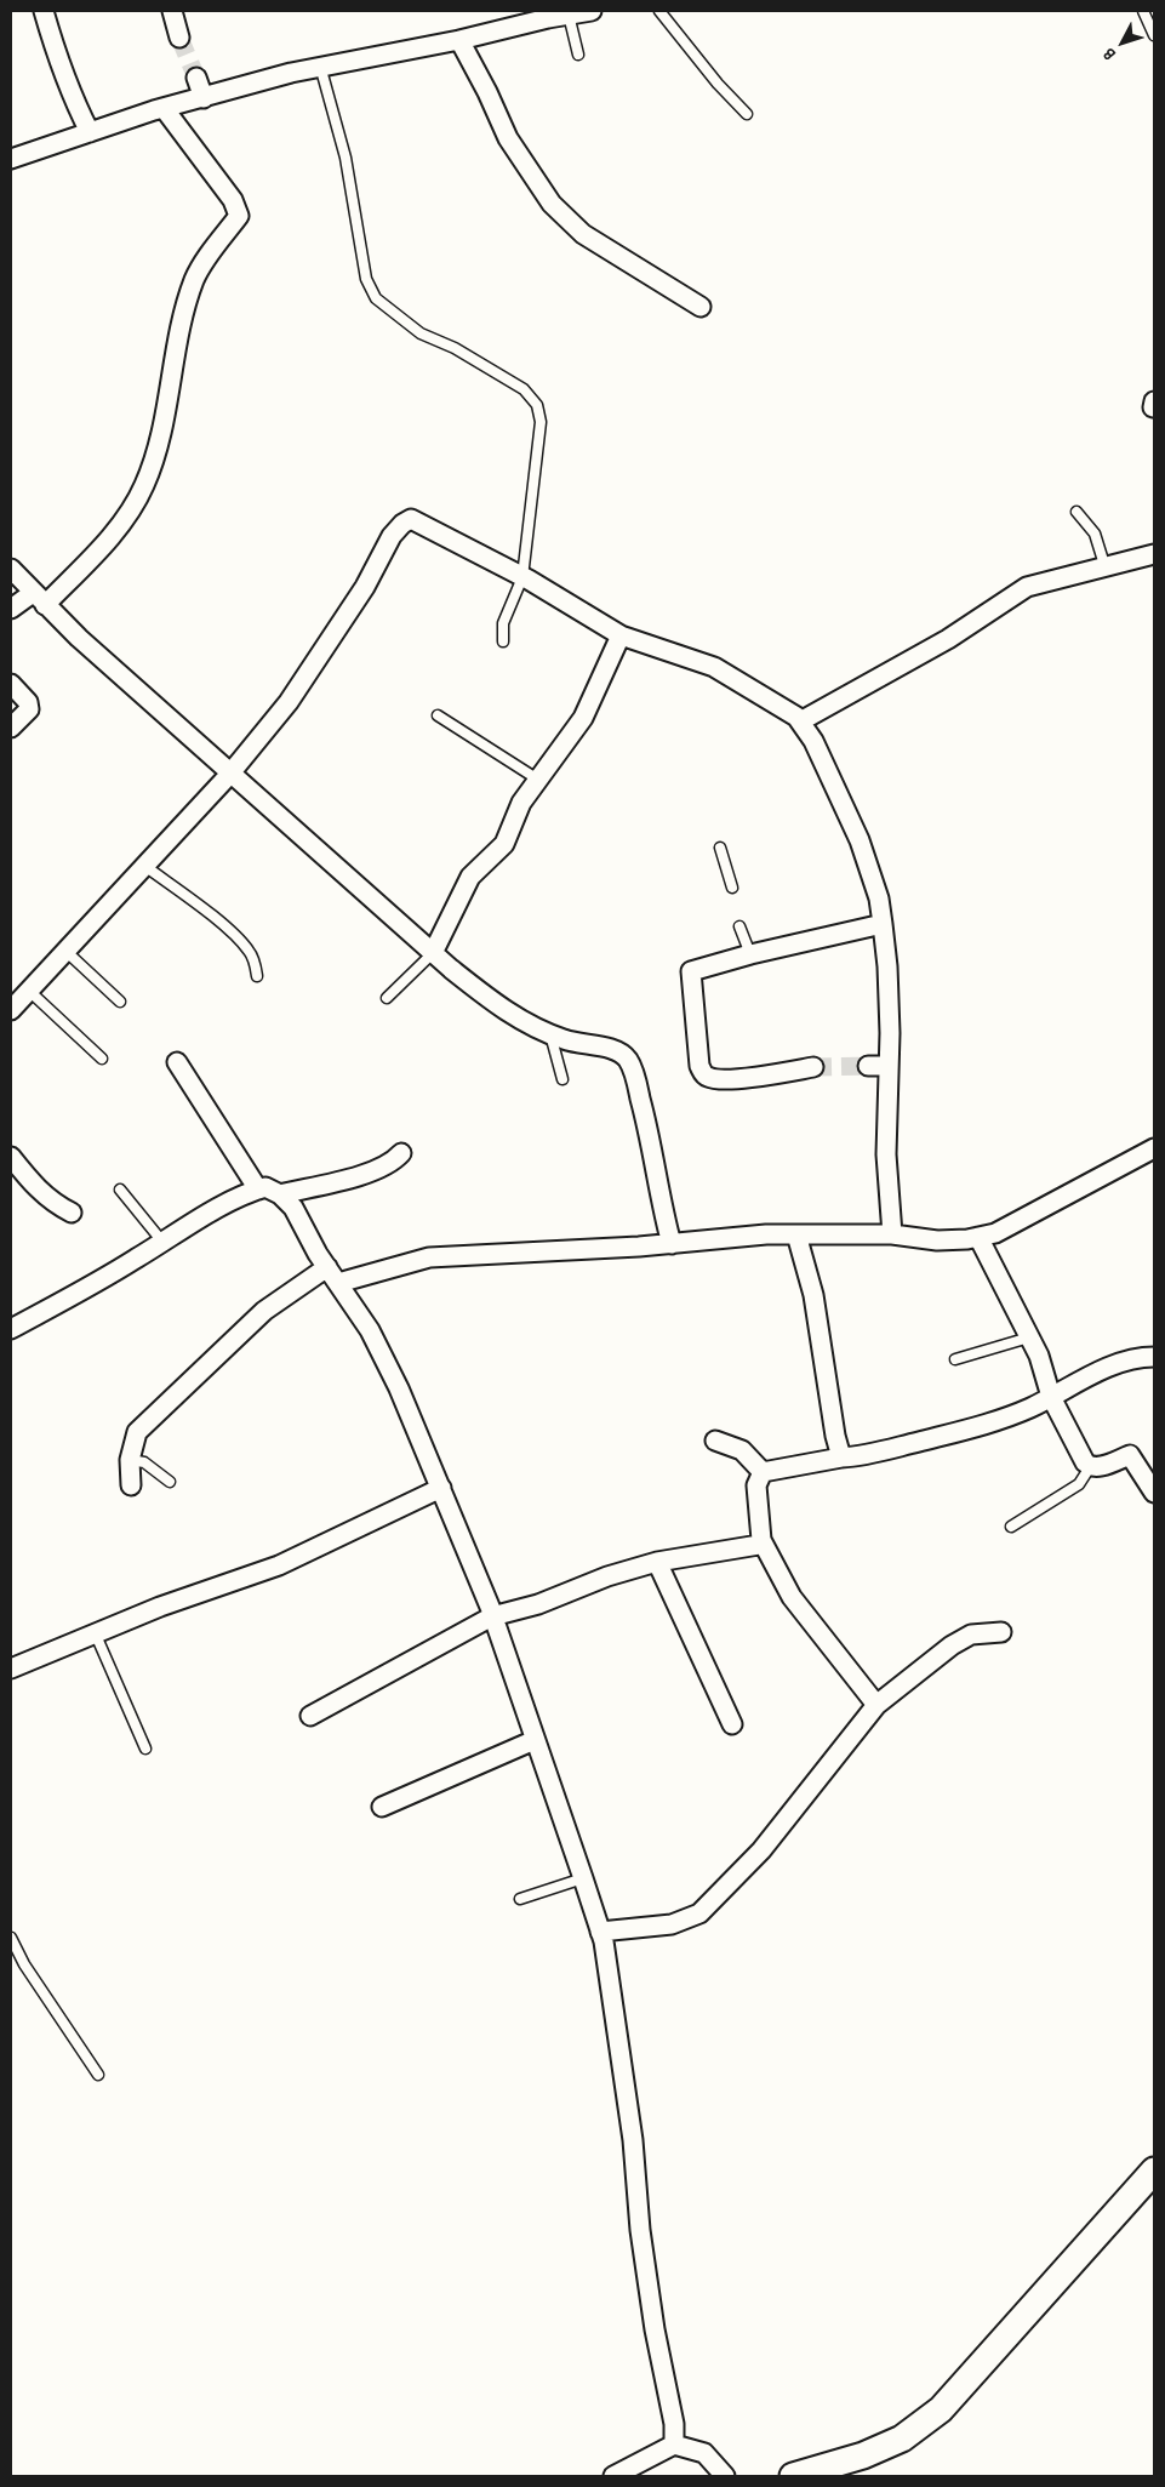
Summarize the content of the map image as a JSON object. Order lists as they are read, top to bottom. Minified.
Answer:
{"north":"bottom left"}
